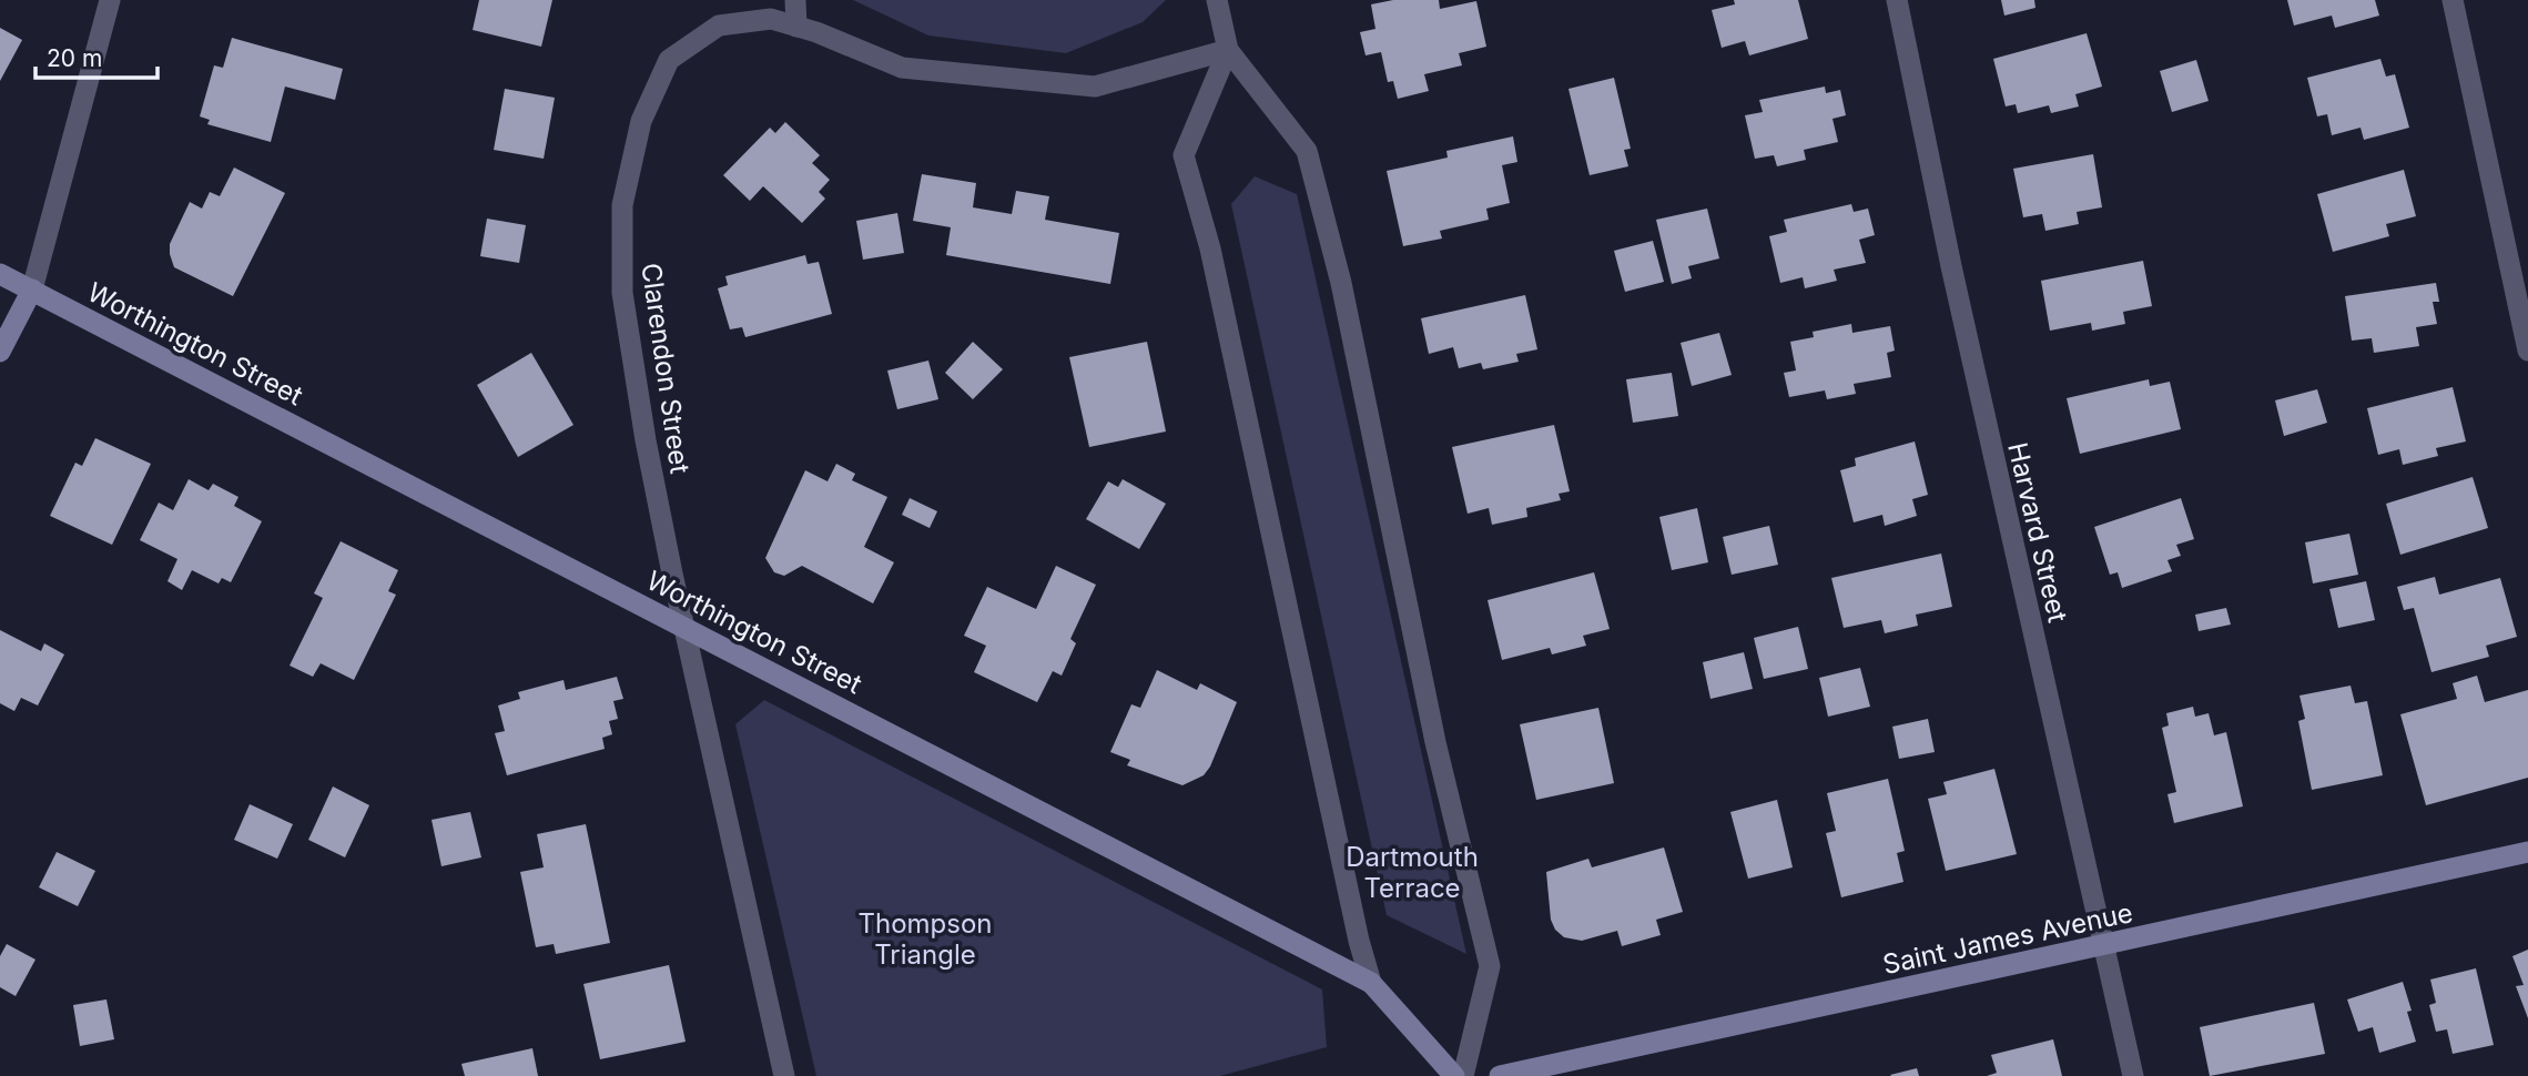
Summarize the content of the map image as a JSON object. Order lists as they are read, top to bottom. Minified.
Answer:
{"streets":{"main road":["Worthington Street","Saint James Avenue"],"street":["Clarendon Street","Harvard Street"]},"crossings":[["Worthington Street","Clarendon Street"],["Harvard Street","Saint James Avenue"]],"parks":["Dartmouth Terrace","Thompson Triangle"],"scale_bar":"20 m"}
